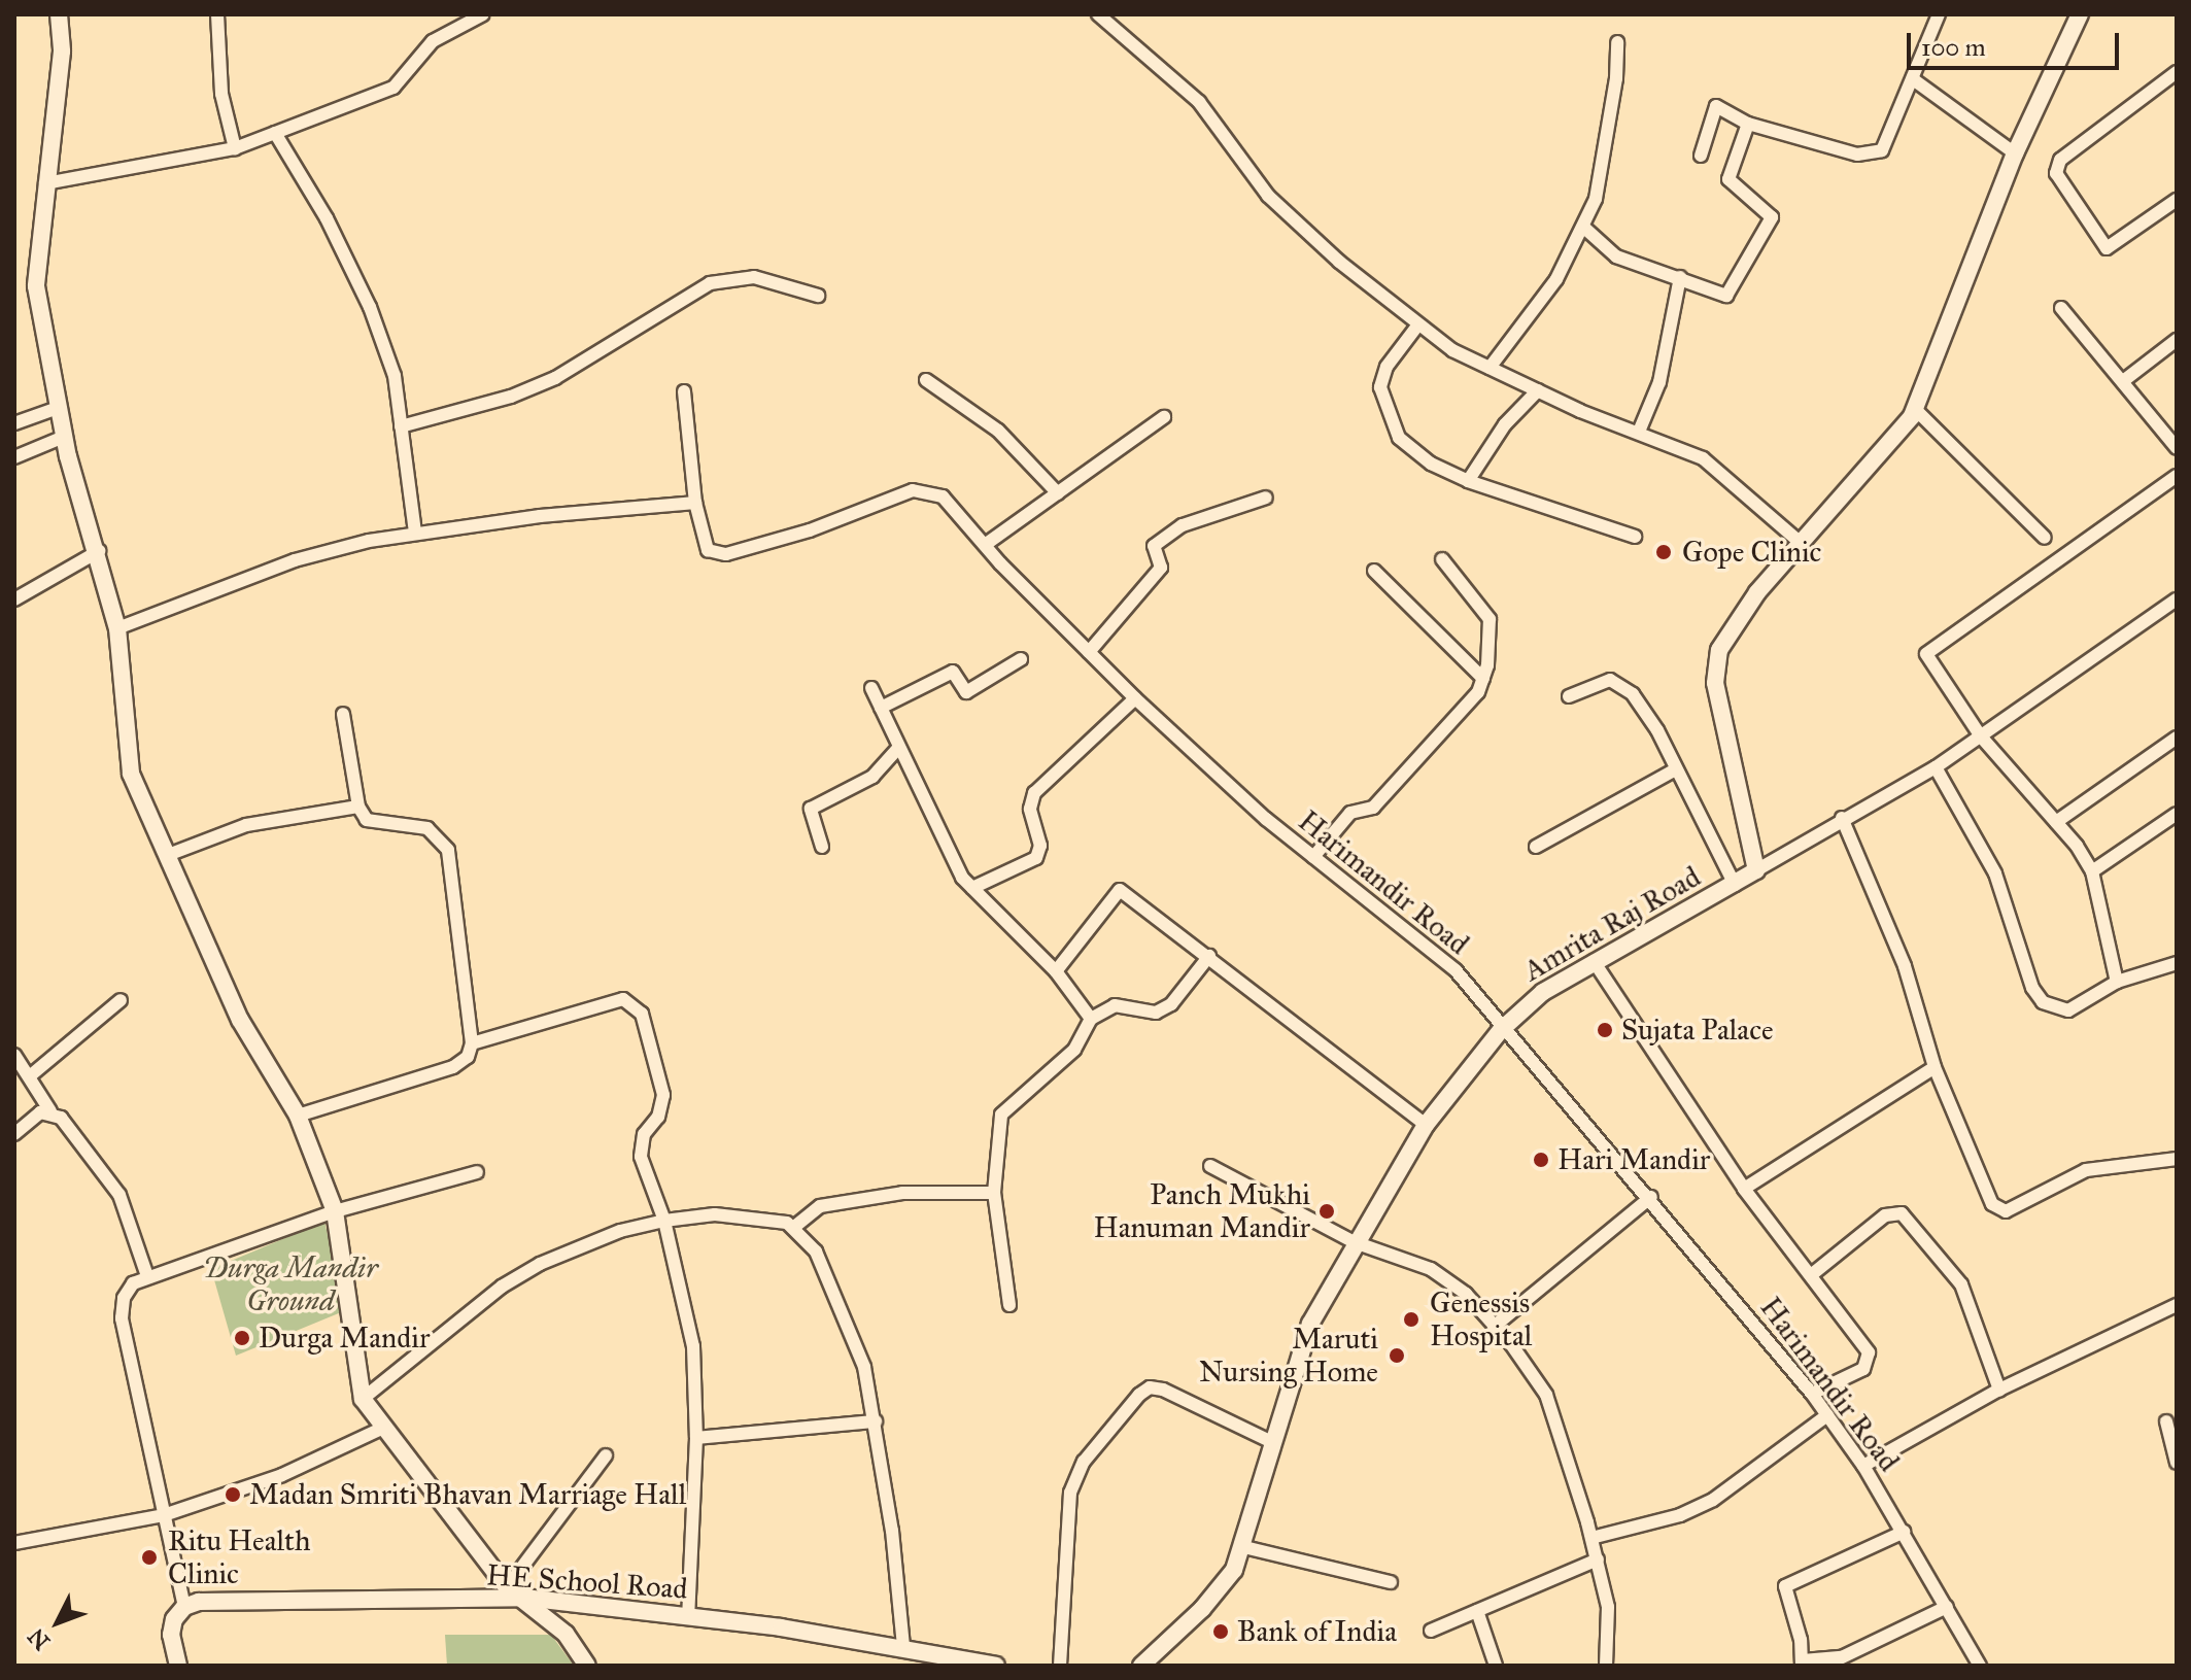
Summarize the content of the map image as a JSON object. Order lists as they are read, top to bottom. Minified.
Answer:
{"streets":{"street":["Harimandir Road","Amrita Raj Road","HE School Road"]},"crossings":[["Harimandir Road","Amrita Raj Road"]],"parks":["Durga Mandir Ground"],"places":["Gope Clinic","Sujata Palace","Hari Mandir","Panch Mukhi Hanuman Mandir","Genessis Hospital","Durga Mandir","Maruti Nursing Home","Madan Smriti Bhavan Marriage Hall","Ritu Health Clinic","Bank of India"],"scale_bar":"100 m","north":"bottom left"}
